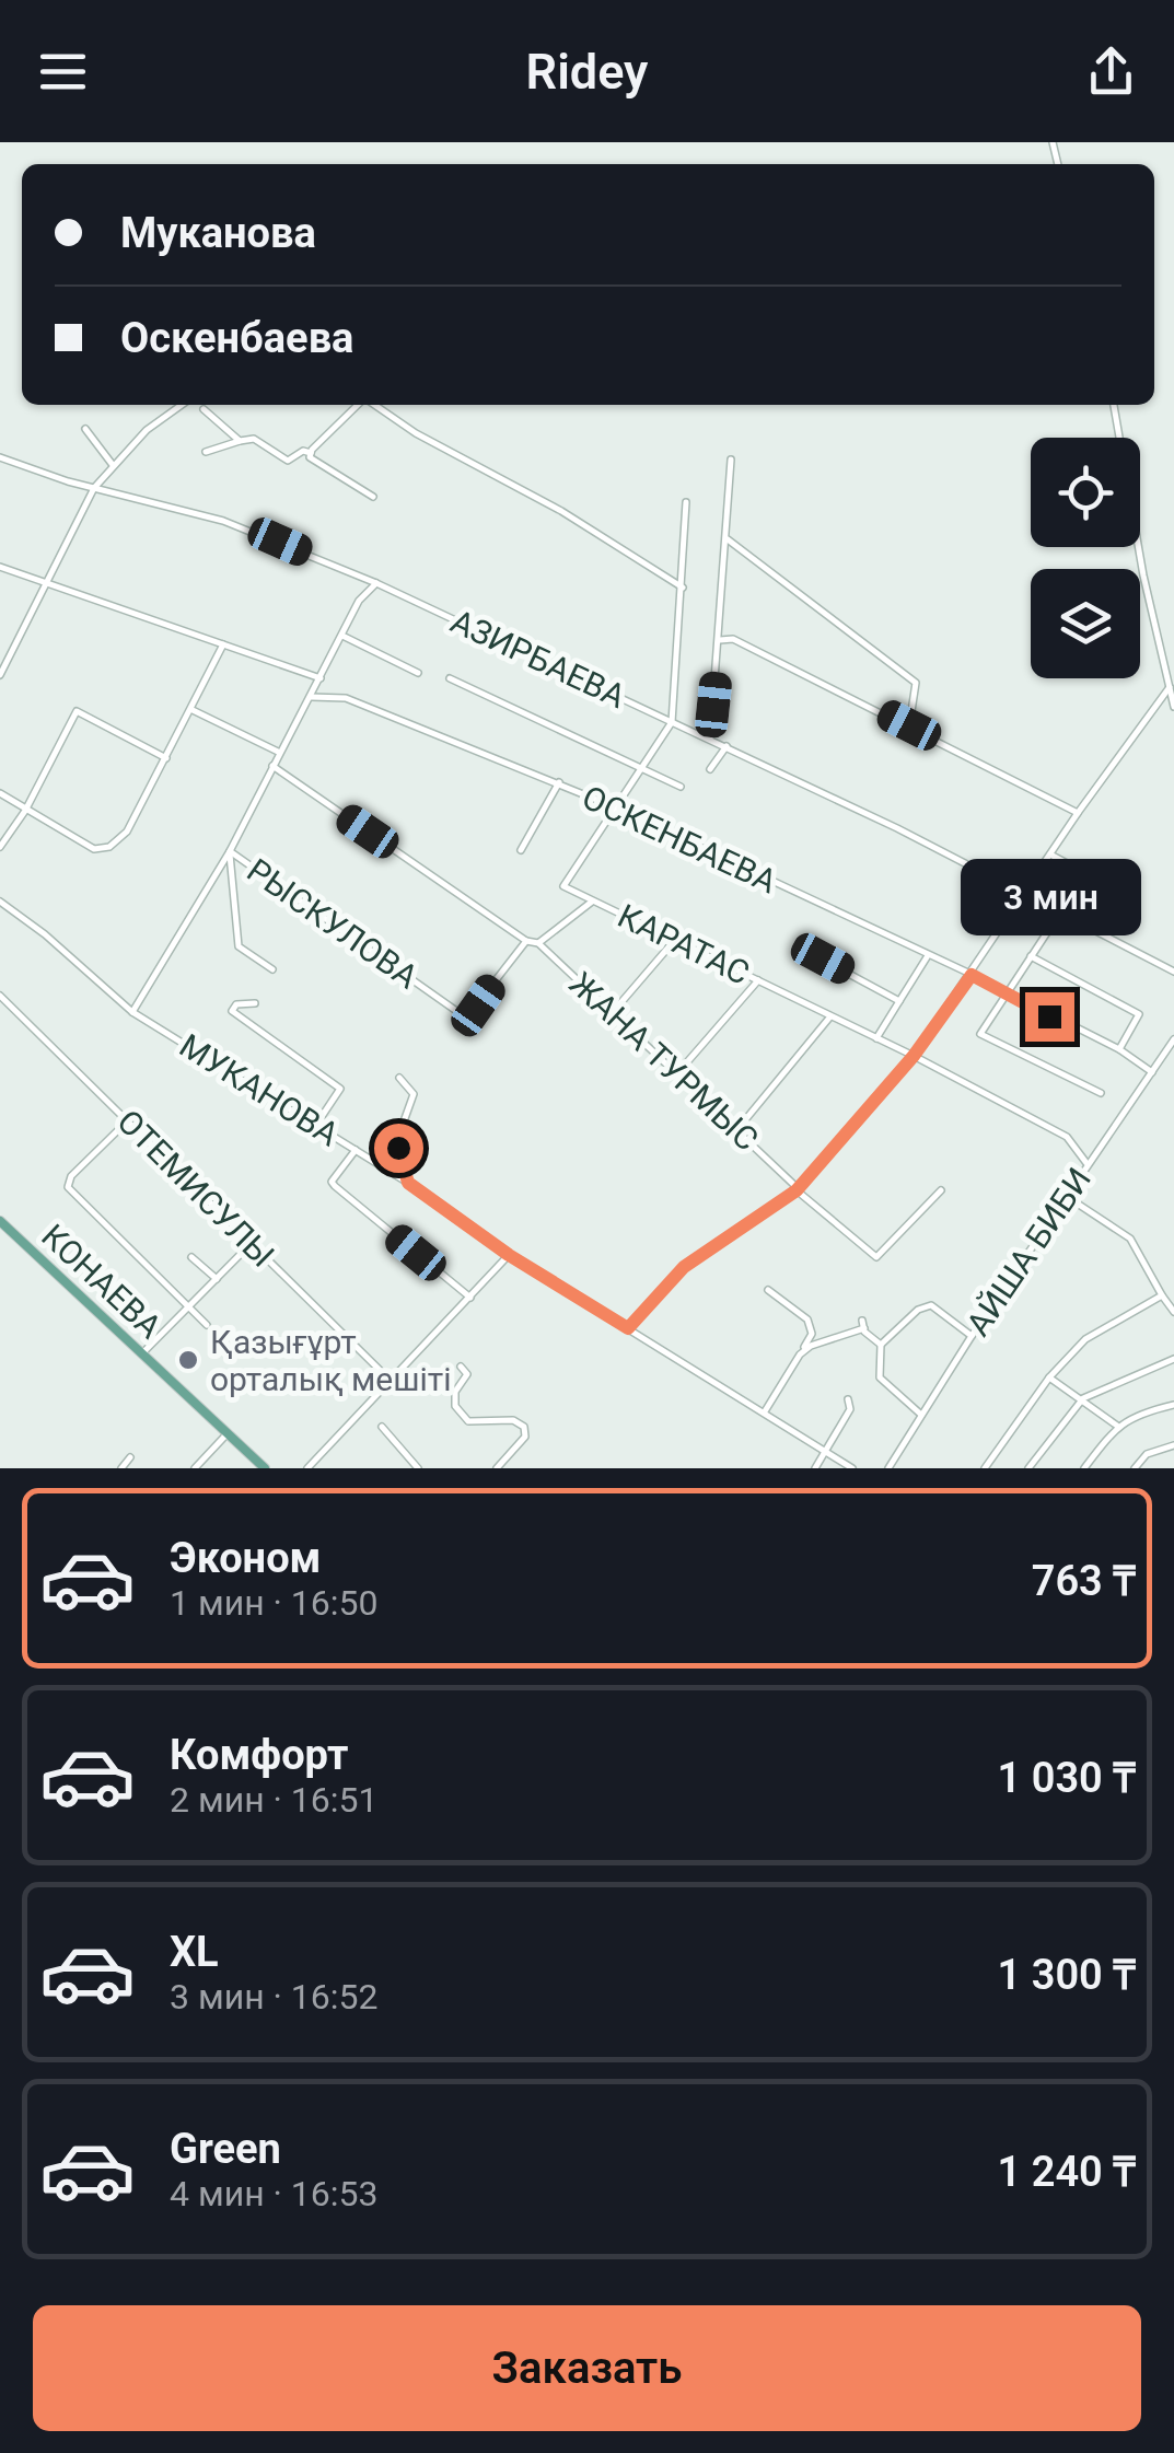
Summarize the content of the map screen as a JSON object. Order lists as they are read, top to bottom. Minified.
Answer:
{"streets":{"main road":["КОНАЕВА"],"street":["АЗИРБАЕВА","ОСКЕНБАЕВА","РЫСКУЛОВА","КАРАТАС","ЖАНА ТУРМЫС","МУКАНОВА","ОТЕМИСУЛЫ","АЙША БИБИ"]},"crossings":[["ОСКЕНБАЕВА","КАРАТАС"],["ОСКЕНБАЕВА","АЙША БИБИ"],["КАРАТАС","АЙША БИБИ"]],"places":["Қазығұрт орталық мешіті"],"page":{"header":"Ridey","banner":["Муканова","Оскенбаева"],"bubble":"3 мин","list":[{"name":"Эконом","note":"1 мин · 16:50","value":"763 ₸"},{"name":"Комфорт","note":"2 мин · 16:51","value":"1 030 ₸"},{"name":"XL","note":"3 мин · 16:52","value":"1 300 ₸"},{"name":"Green","note":"4 мин · 16:53","value":"1 240 ₸"}],"buttons":"Заказать"}}
